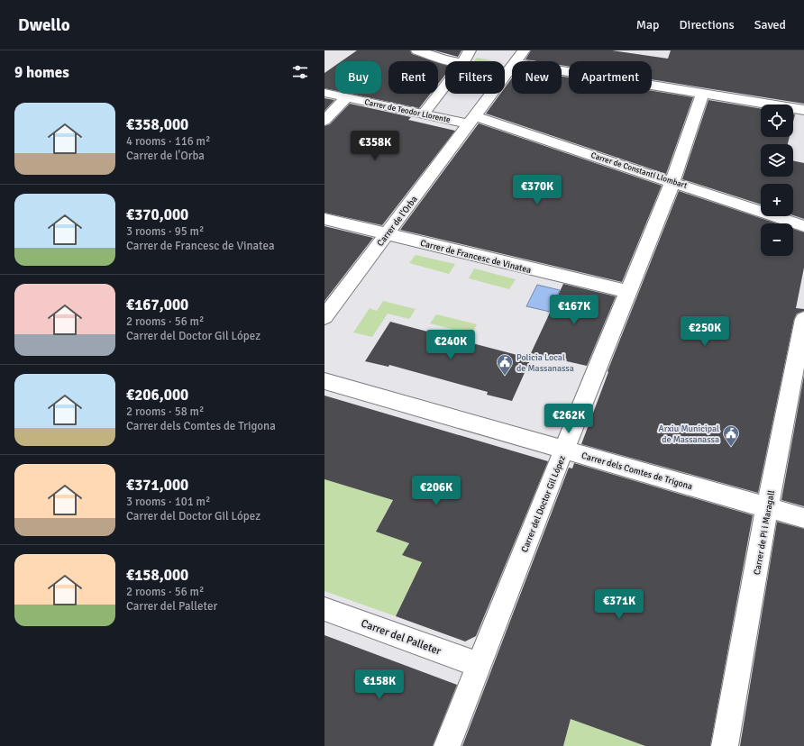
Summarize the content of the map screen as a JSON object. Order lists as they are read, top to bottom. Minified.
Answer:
{"streets":{"street":["Carrer de Teodor Llorente","Carrer de Constantí Llombart","Carrer de l'Orba","Carrer de Francesc de Vinatea","Carrer dels Comtes de Trigona","Carrer del Doctor Gil López","Carrer de Pi i Maragall","Carrer del Palleter"]},"crossings":[["Carrer de Teodor Llorente","Carrer de Constantí Llombart"],["Carrer de Teodor Llorente","Carrer de l'Orba"],["Carrer de Constantí Llombart","Carrer de l'Orba"],["Carrer de Constantí Llombart","Carrer del Doctor Gil López"],["Carrer de l'Orba","Carrer de Francesc de Vinatea"],["Carrer de Francesc de Vinatea","Carrer del Doctor Gil López"],["Carrer dels Comtes de Trigona","Carrer del Doctor Gil López"],["Carrer dels Comtes de Trigona","Carrer de Pi i Maragall"],["Carrer del Doctor Gil López","Carrer del Palleter"]],"places":{"public building":["Policia Local de Massanassa","Arxiu Municipal de Massanassa"]},"page":{"header":"Dwello","nav":["Map","Directions","Saved"],"heading":"9 homes","chip":["Buy","Rent","Filters","New","Apartment"],"list":[{"name":"€358,000","note":"4 rooms · 116 m² · Carrer de l'Orba"},{"name":"€370,000","note":"3 rooms · 95 m² · Carrer de Francesc de Vinatea"},{"name":"€167,000","note":"2 rooms · 56 m² · Carrer del Doctor Gil López"},{"name":"€206,000","note":"2 rooms · 58 m² · Carrer dels Comtes de Trigona"},{"name":"€371,000","note":"3 rooms · 101 m² · Carrer del Doctor Gil López"},{"name":"€158,000","note":"2 rooms · 56 m² · Carrer del Palleter"}],"map_buttons":["+","−"],"price":["€358K","€370K","€167K","€250K","€240K","€262K","€206K","€371K","€158K"]}}
